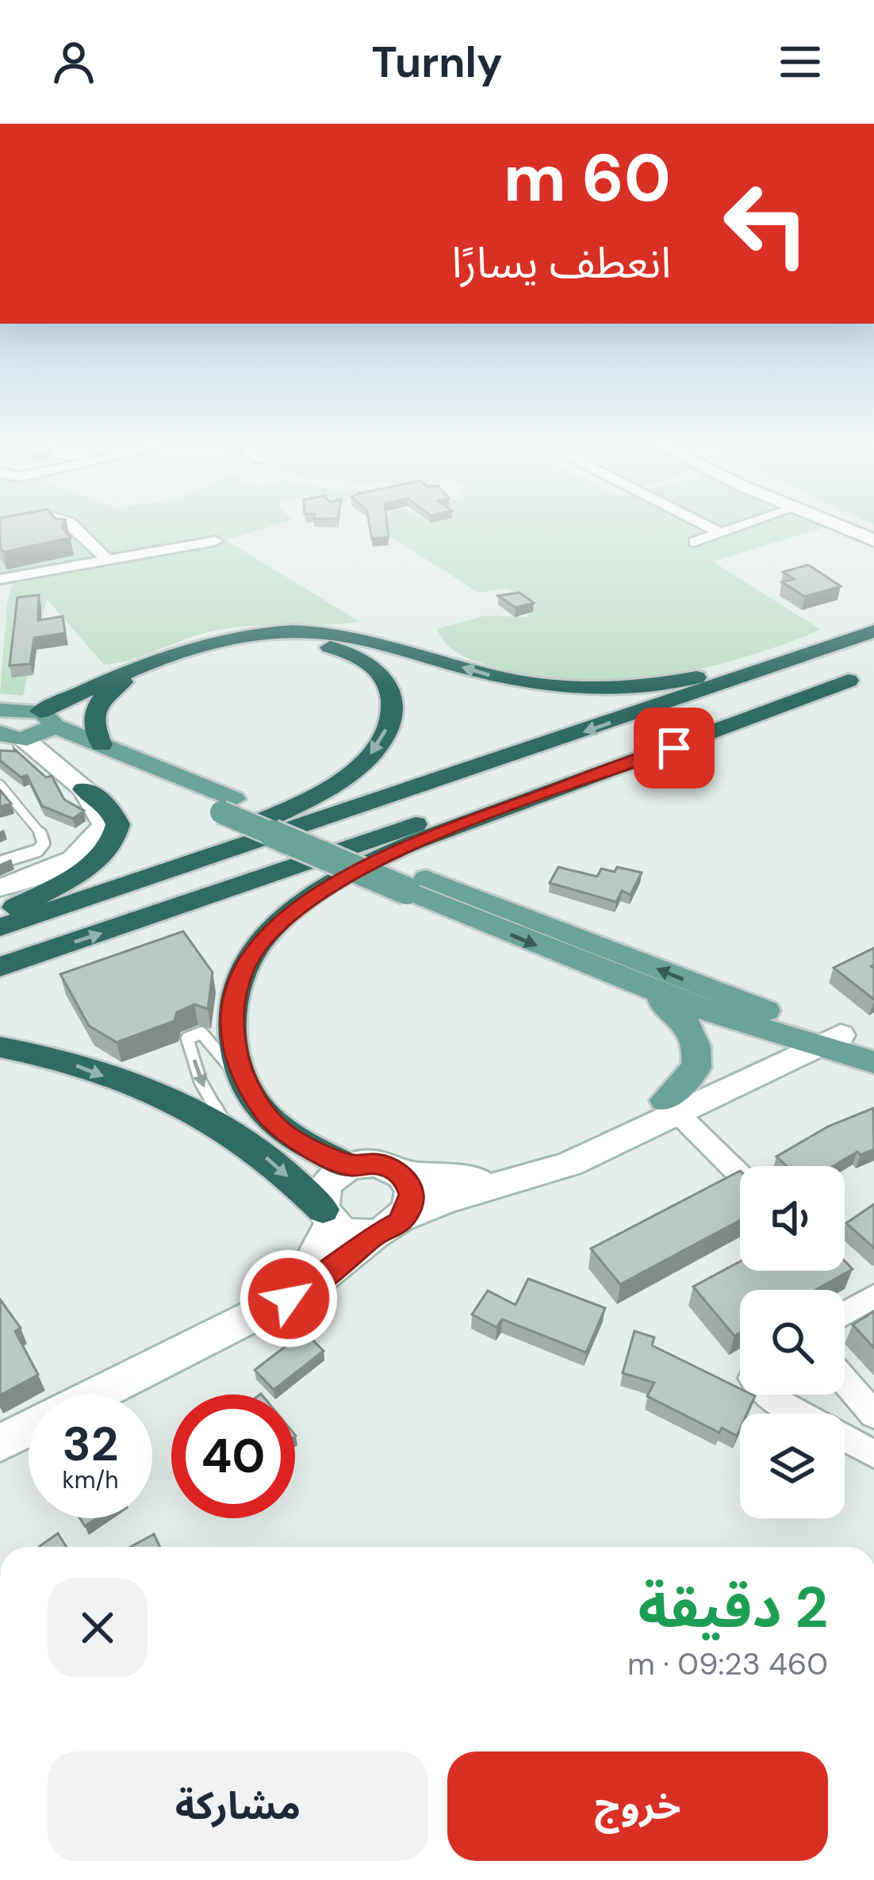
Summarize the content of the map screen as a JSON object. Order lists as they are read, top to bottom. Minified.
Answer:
{"page":{"header":"Turnly","turn":["60 m","انعطف يسارًا"],"speed":"32 km/h","limit":"40","heading":["2 دقيقة","460 m · 09:23"],"buttons":["خروج","مشاركة"]}}
